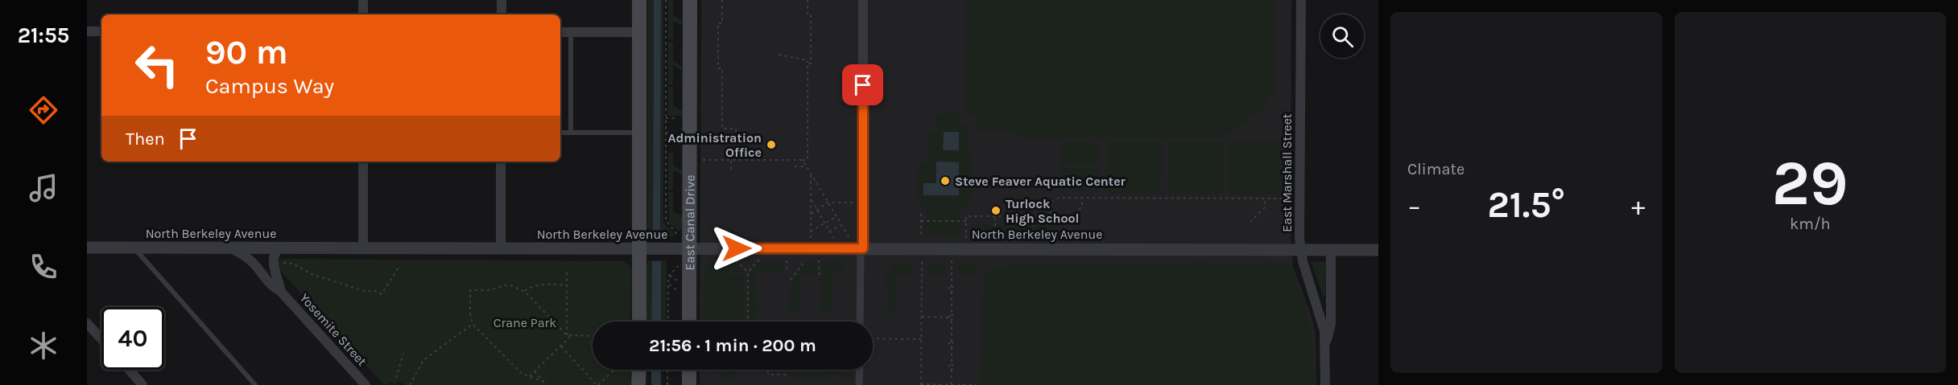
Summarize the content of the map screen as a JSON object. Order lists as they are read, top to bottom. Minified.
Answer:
{"streets":{"main road":["East Canal Drive"],"street":["East Marshall Street","North Berkeley Avenue","Yosemite Street"]},"crossings":[["East Marshall Street","North Berkeley Avenue"],["East Canal Drive","North Berkeley Avenue"],["North Berkeley Avenue","Yosemite Street"]],"parks":["Crane Park"],"places":["Administration Office","Steve Feaver Aquatic Center","Turlock High School"],"page":{"tabs":"21:55","tile":["Climate",["29","km/h"]],"turn":["90 m","Campus Way"],"then":"Then","heat":["−","21.5°","+"],"limit":"40","trip":"21:56 · 1 min · 200 m"}}
